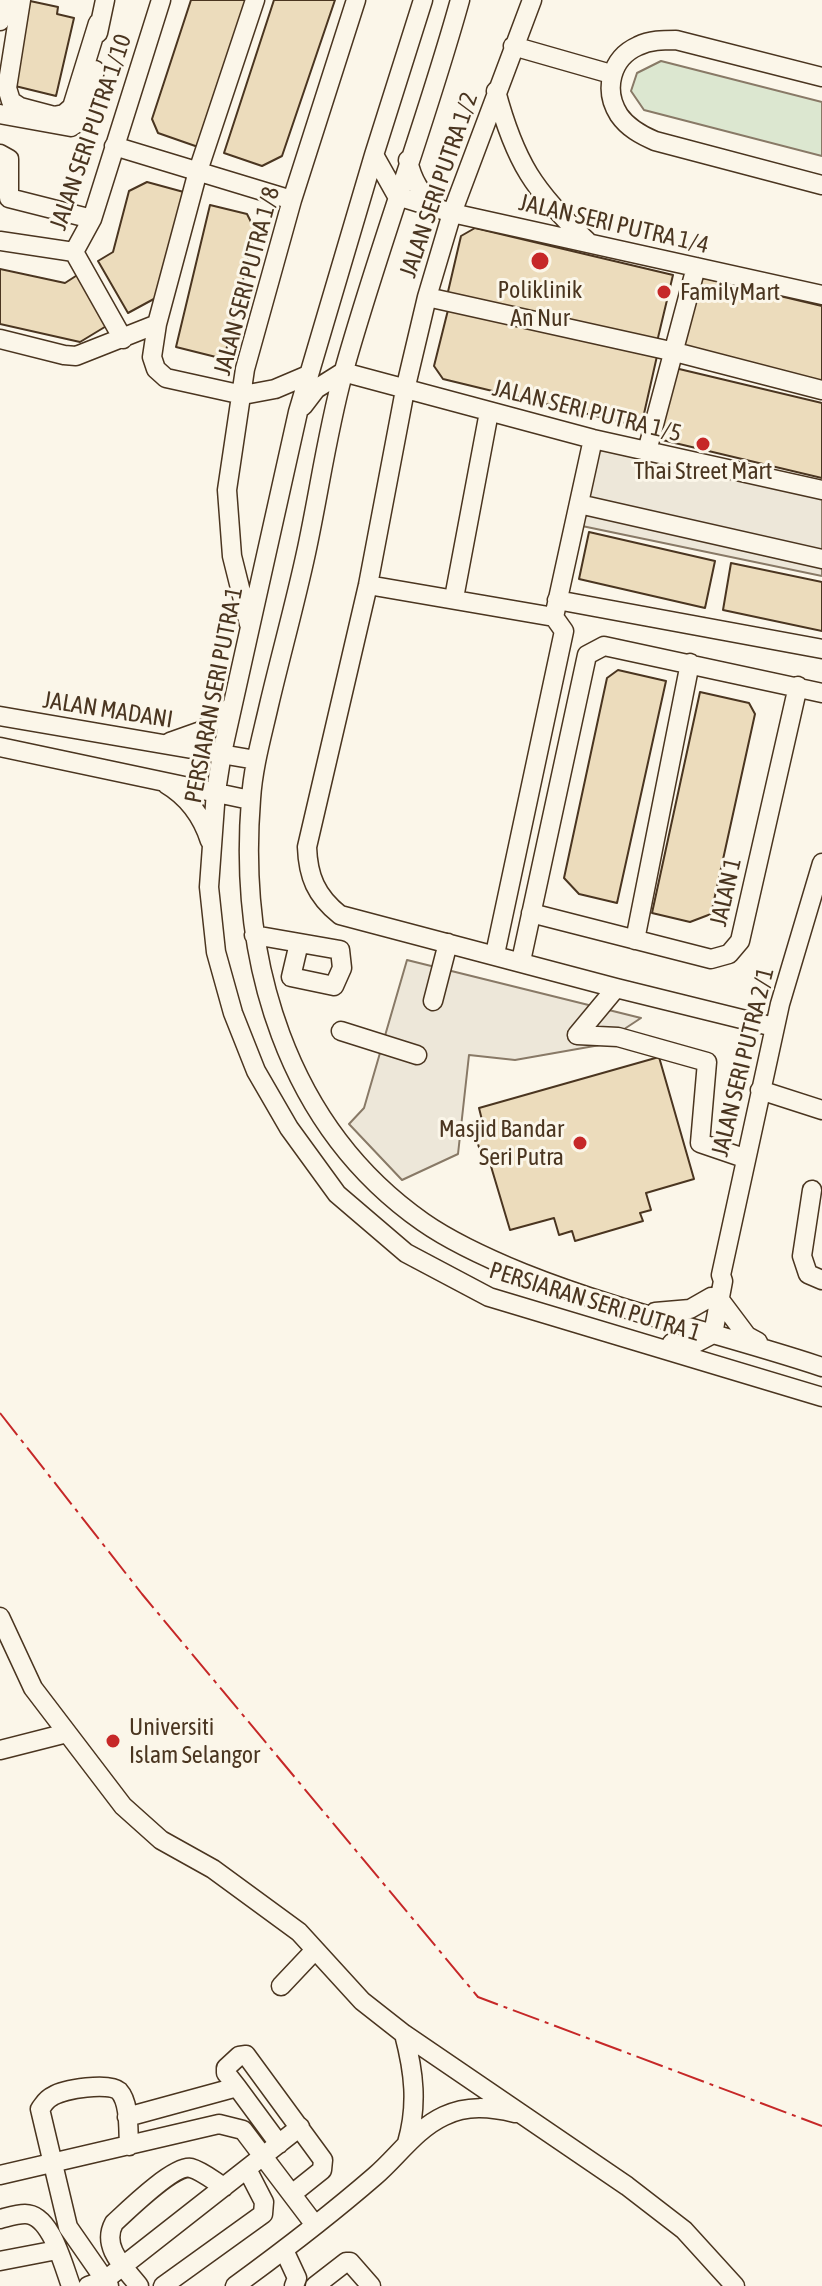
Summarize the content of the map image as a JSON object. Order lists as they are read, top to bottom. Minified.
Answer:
{"streets":{"street":["JALAN SERI PUTRA 1/10","JALAN SERI PUTRA 1/2","JALAN SERI PUTRA 1/4","JALAN SERI PUTRA 1/8","JALAN SERI PUTRA 1/5","PERSIARAN SERI PUTRA 1","JALAN MADANI","JALAN 1","JALAN SERI PUTRA 2/1"]},"crossings":[["JALAN SERI PUTRA 1/2","JALAN SERI PUTRA 1/4"],["JALAN SERI PUTRA 1/2","JALAN SERI PUTRA 1/5"],["JALAN SERI PUTRA 1/2","JALAN SERI PUTRA 2/1"],["JALAN SERI PUTRA 1/4","PERSIARAN SERI PUTRA 1"],["JALAN SERI PUTRA 1/8","PERSIARAN SERI PUTRA 1"],["JALAN SERI PUTRA 1/5","PERSIARAN SERI PUTRA 1"],["PERSIARAN SERI PUTRA 1","JALAN MADANI"],["PERSIARAN SERI PUTRA 1","JALAN SERI PUTRA 2/1"]],"places":["Poliklinik An Nur","FamilyMart","Thai Street Mart","Masjid Bandar Seri Putra","Universiti Islam Selangor"]}
